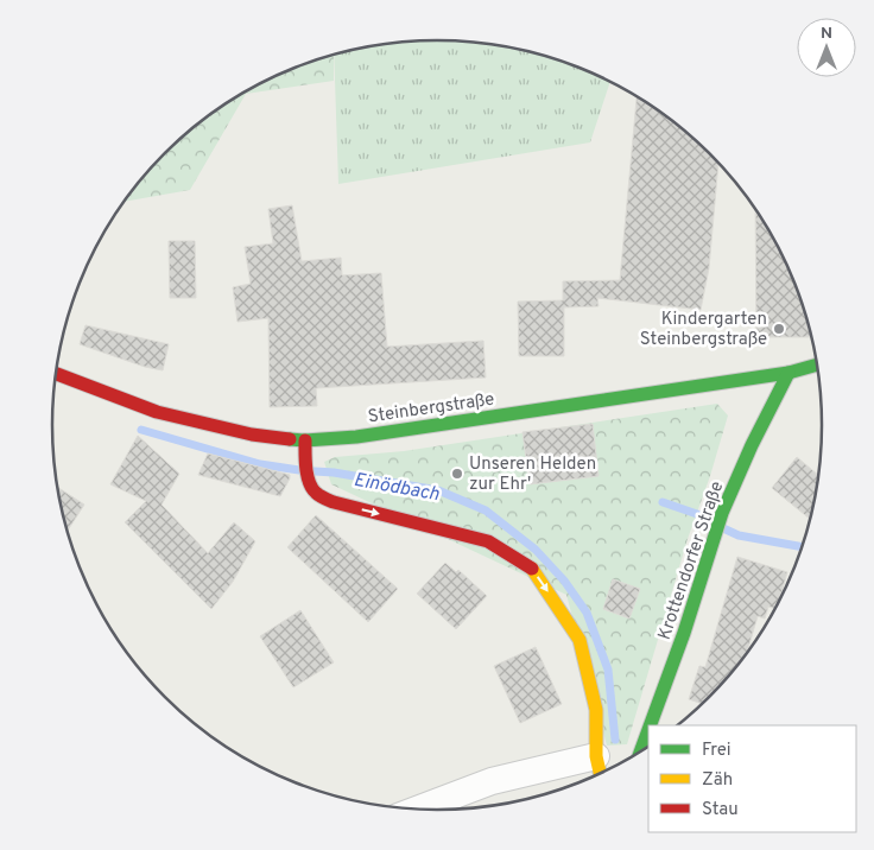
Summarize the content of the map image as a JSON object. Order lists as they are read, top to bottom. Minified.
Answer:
{"streets":{"street":["Steinbergstraße","Krottendorfer Straße"]},"crossings":[["Steinbergstraße","Krottendorfer Straße"]],"water":["Einödbach"],"places":["Kindergarten Steinbergstraße","Unseren Helden zur Ehr'"],"legend":["Frei","Zäh","Stau"],"north":"top"}
